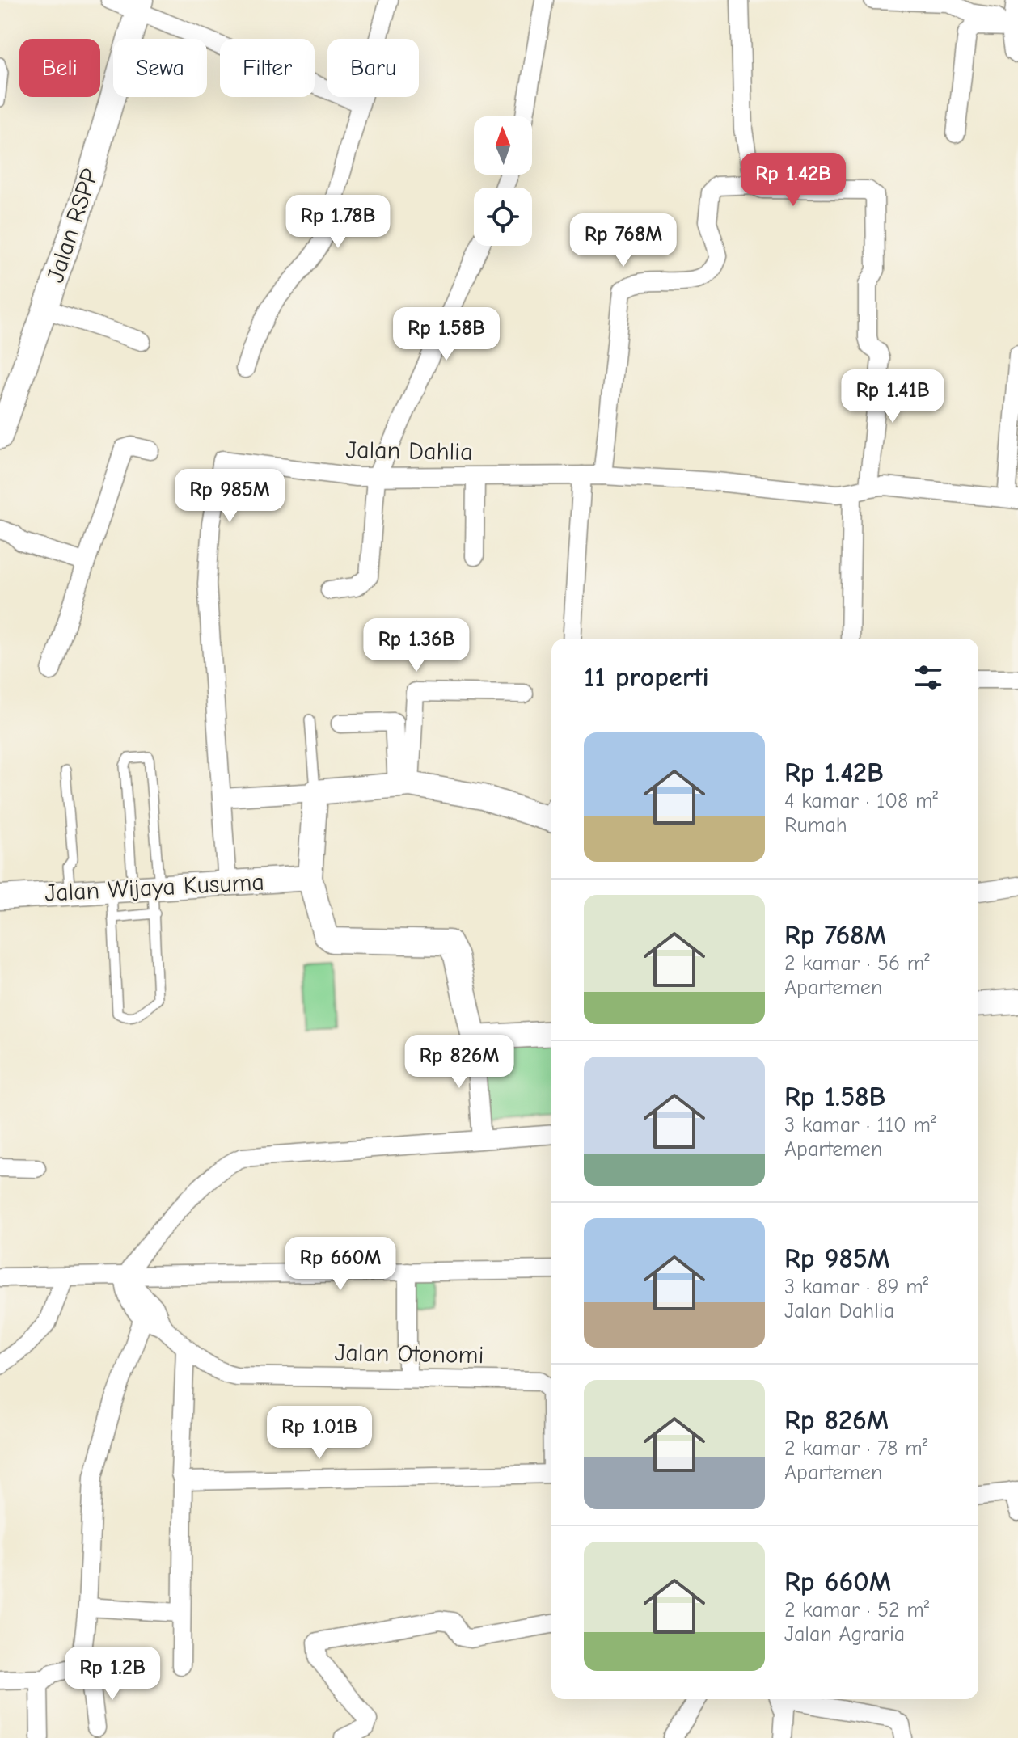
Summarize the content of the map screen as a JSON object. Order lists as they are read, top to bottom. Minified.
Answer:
{"streets":{"street":["Jalan RSPP","Jalan Dahlia","Jalan Wijaya Kusuma","Jalan Otonomi"]},"crossings":[["Jalan Dahlia","Jalan Wijaya Kusuma"]],"north":"top","page":{"chip":["Beli","Sewa","Filter","Baru"],"price":["Rp 1.42B","Rp 1.78B","Rp 768M","Rp 1.58B","Rp 1.41B","Rp 985M","Rp 1.36B","Rp 826M","Rp 660M","Rp 1.01B","Rp 1.2B"],"heading":"11 properti","list":[{"name":"Rp 1.42B","note":"4 kamar · 108 m² · Rumah"},{"name":"Rp 768M","note":"2 kamar · 56 m² · Apartemen"},{"name":"Rp 1.58B","note":"3 kamar · 110 m² · Apartemen"},{"name":"Rp 985M","note":"3 kamar · 89 m² · Jalan Dahlia"},{"name":"Rp 826M","note":"2 kamar · 78 m² · Apartemen"},{"name":"Rp 660M","note":"2 kamar · 52 m² · Jalan Agraria"}]}}
